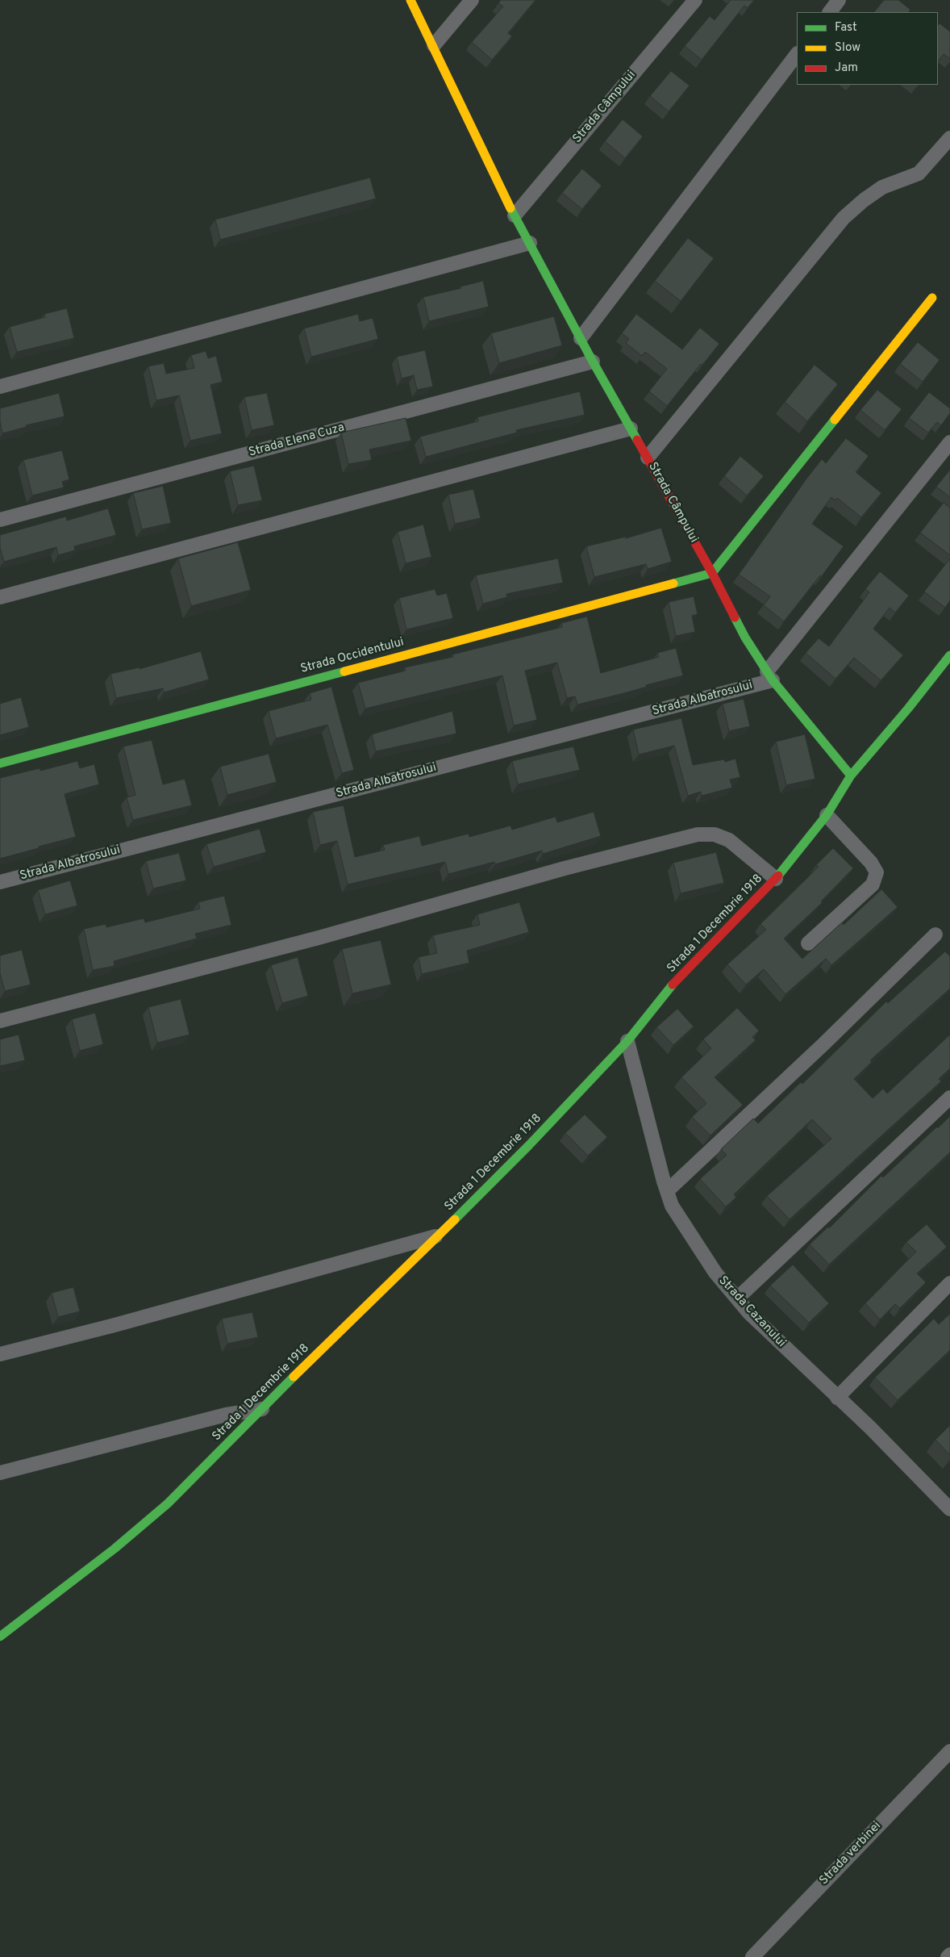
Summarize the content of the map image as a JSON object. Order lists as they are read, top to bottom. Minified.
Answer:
{"streets":{"street":["Strada Câmpului","Strada Elena Cuza","Strada Occidentului","Strada Albatrosului","Strada 1 Decembrie 1918","Strada Cazanului","Strada verbinei"]},"crossings":[["Strada Câmpului","Strada Elena Cuza"],["Strada Câmpului","Strada Occidentului"],["Strada Câmpului","Strada Albatrosului"],["Strada Câmpului","Strada 1 Decembrie 1918"],["Strada 1 Decembrie 1918","Strada Cazanului"]],"legend":["Fast","Slow","Jam"]}
